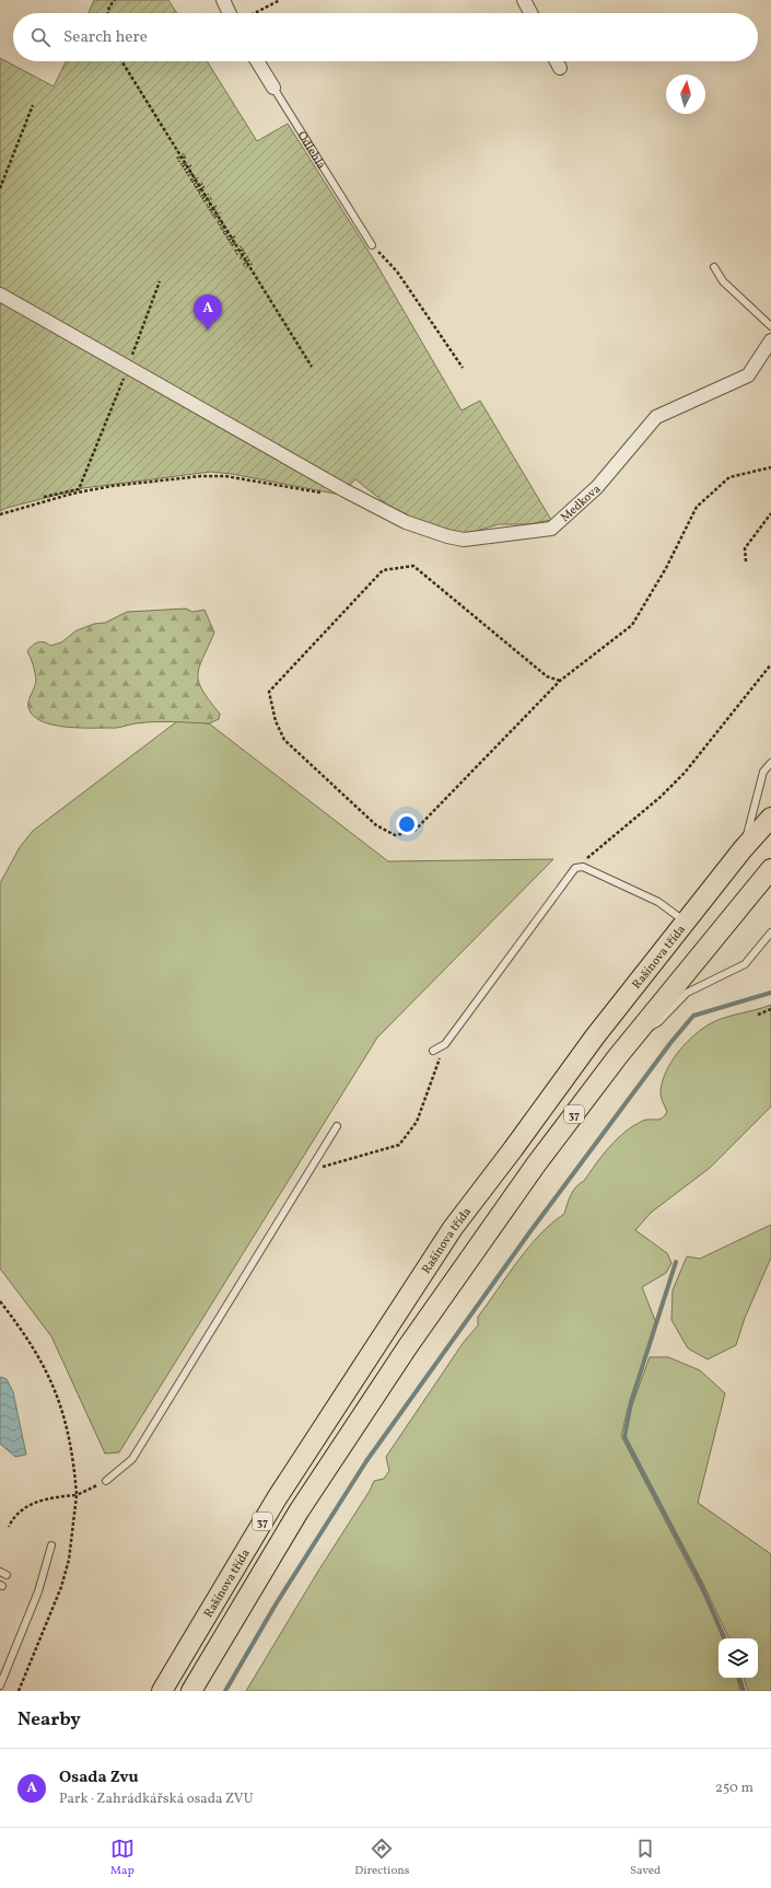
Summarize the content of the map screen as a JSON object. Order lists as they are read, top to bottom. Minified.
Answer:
{"streets":{"main road":["Rašínova třída","37"],"street":["Odlehlá","Medkova"],"path":["Zahrádkářská osada ZVU"]},"north":"top","page":{"search":"Search here","pins":"A","heading":"Nearby","list":[{"mark":"A","name":"Osada Zvu","note":"Park · Zahrádkářská osada ZVU","value":"250 m"}],"nav":["Map","Directions","Saved"]}}
